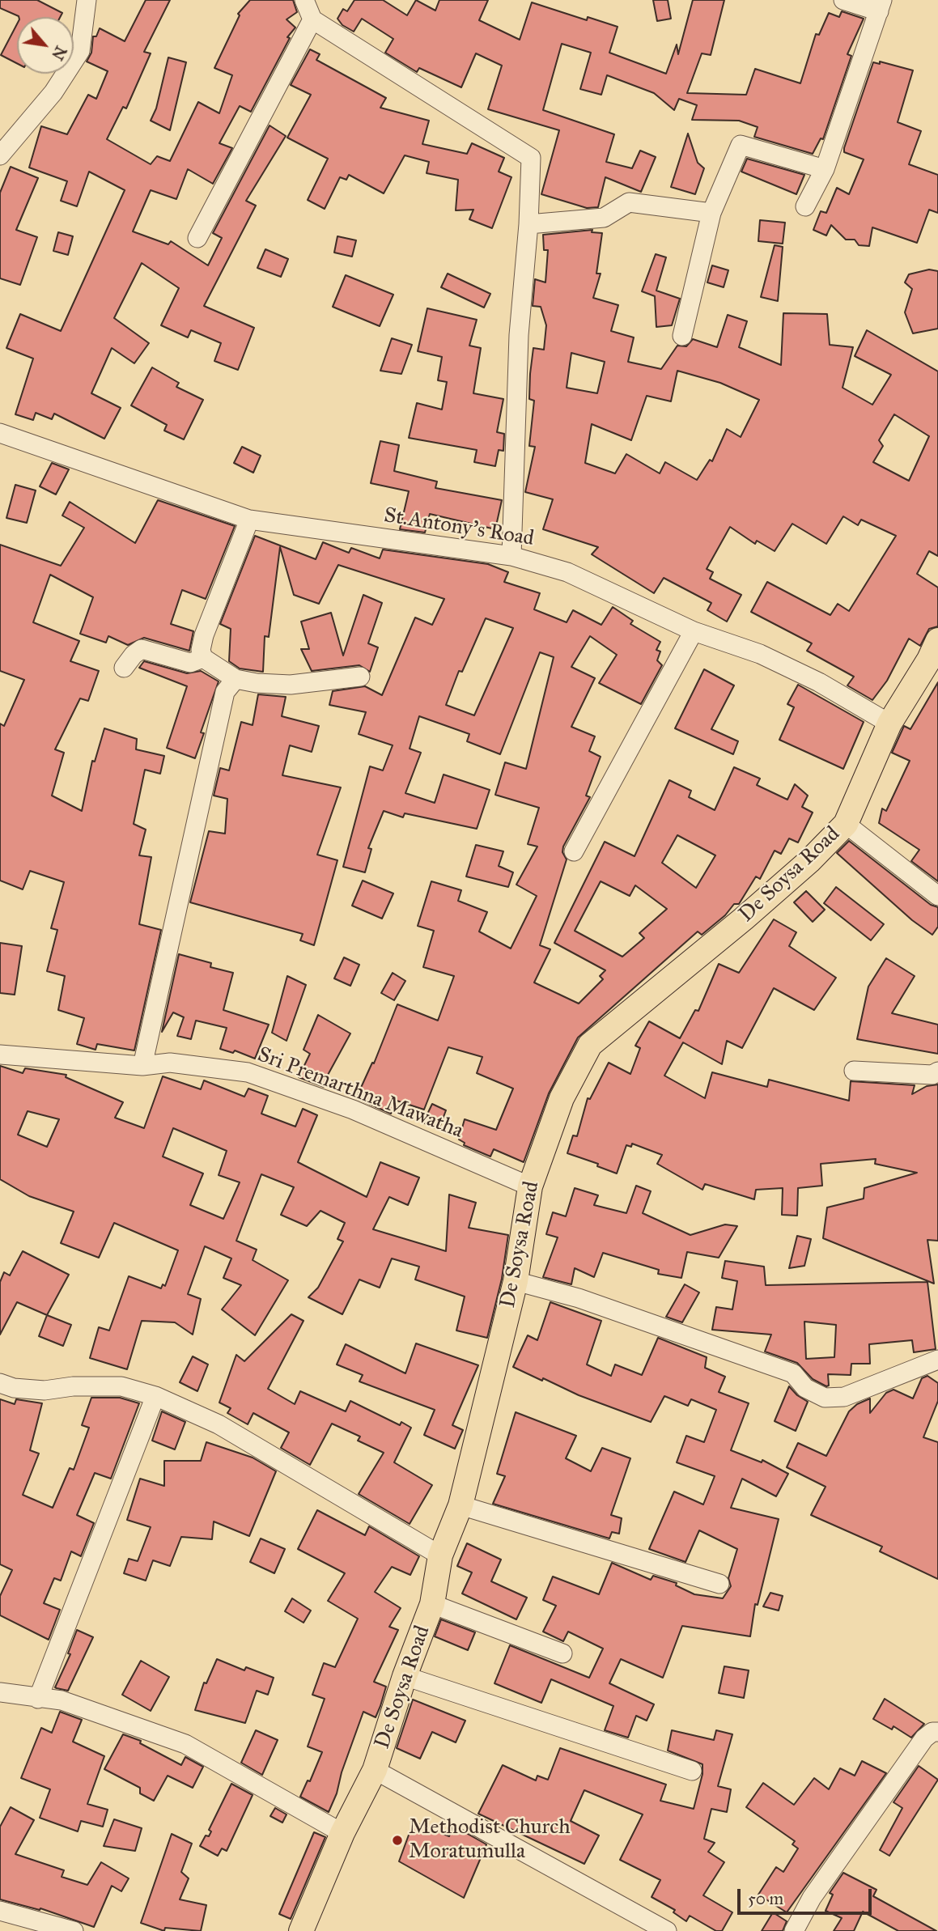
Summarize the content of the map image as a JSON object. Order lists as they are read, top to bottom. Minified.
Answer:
{"streets":{"main road":["De Soysa Road"],"street":["St.Antony's Road","Sri Premarthna Mawatha"]},"crossings":[["St.Antony's Road","De Soysa Road"],["De Soysa Road","Sri Premarthna Mawatha"]],"places":["Methodist Church Moratumulla"],"scale_bar":"50 m","north":"bottom right"}
